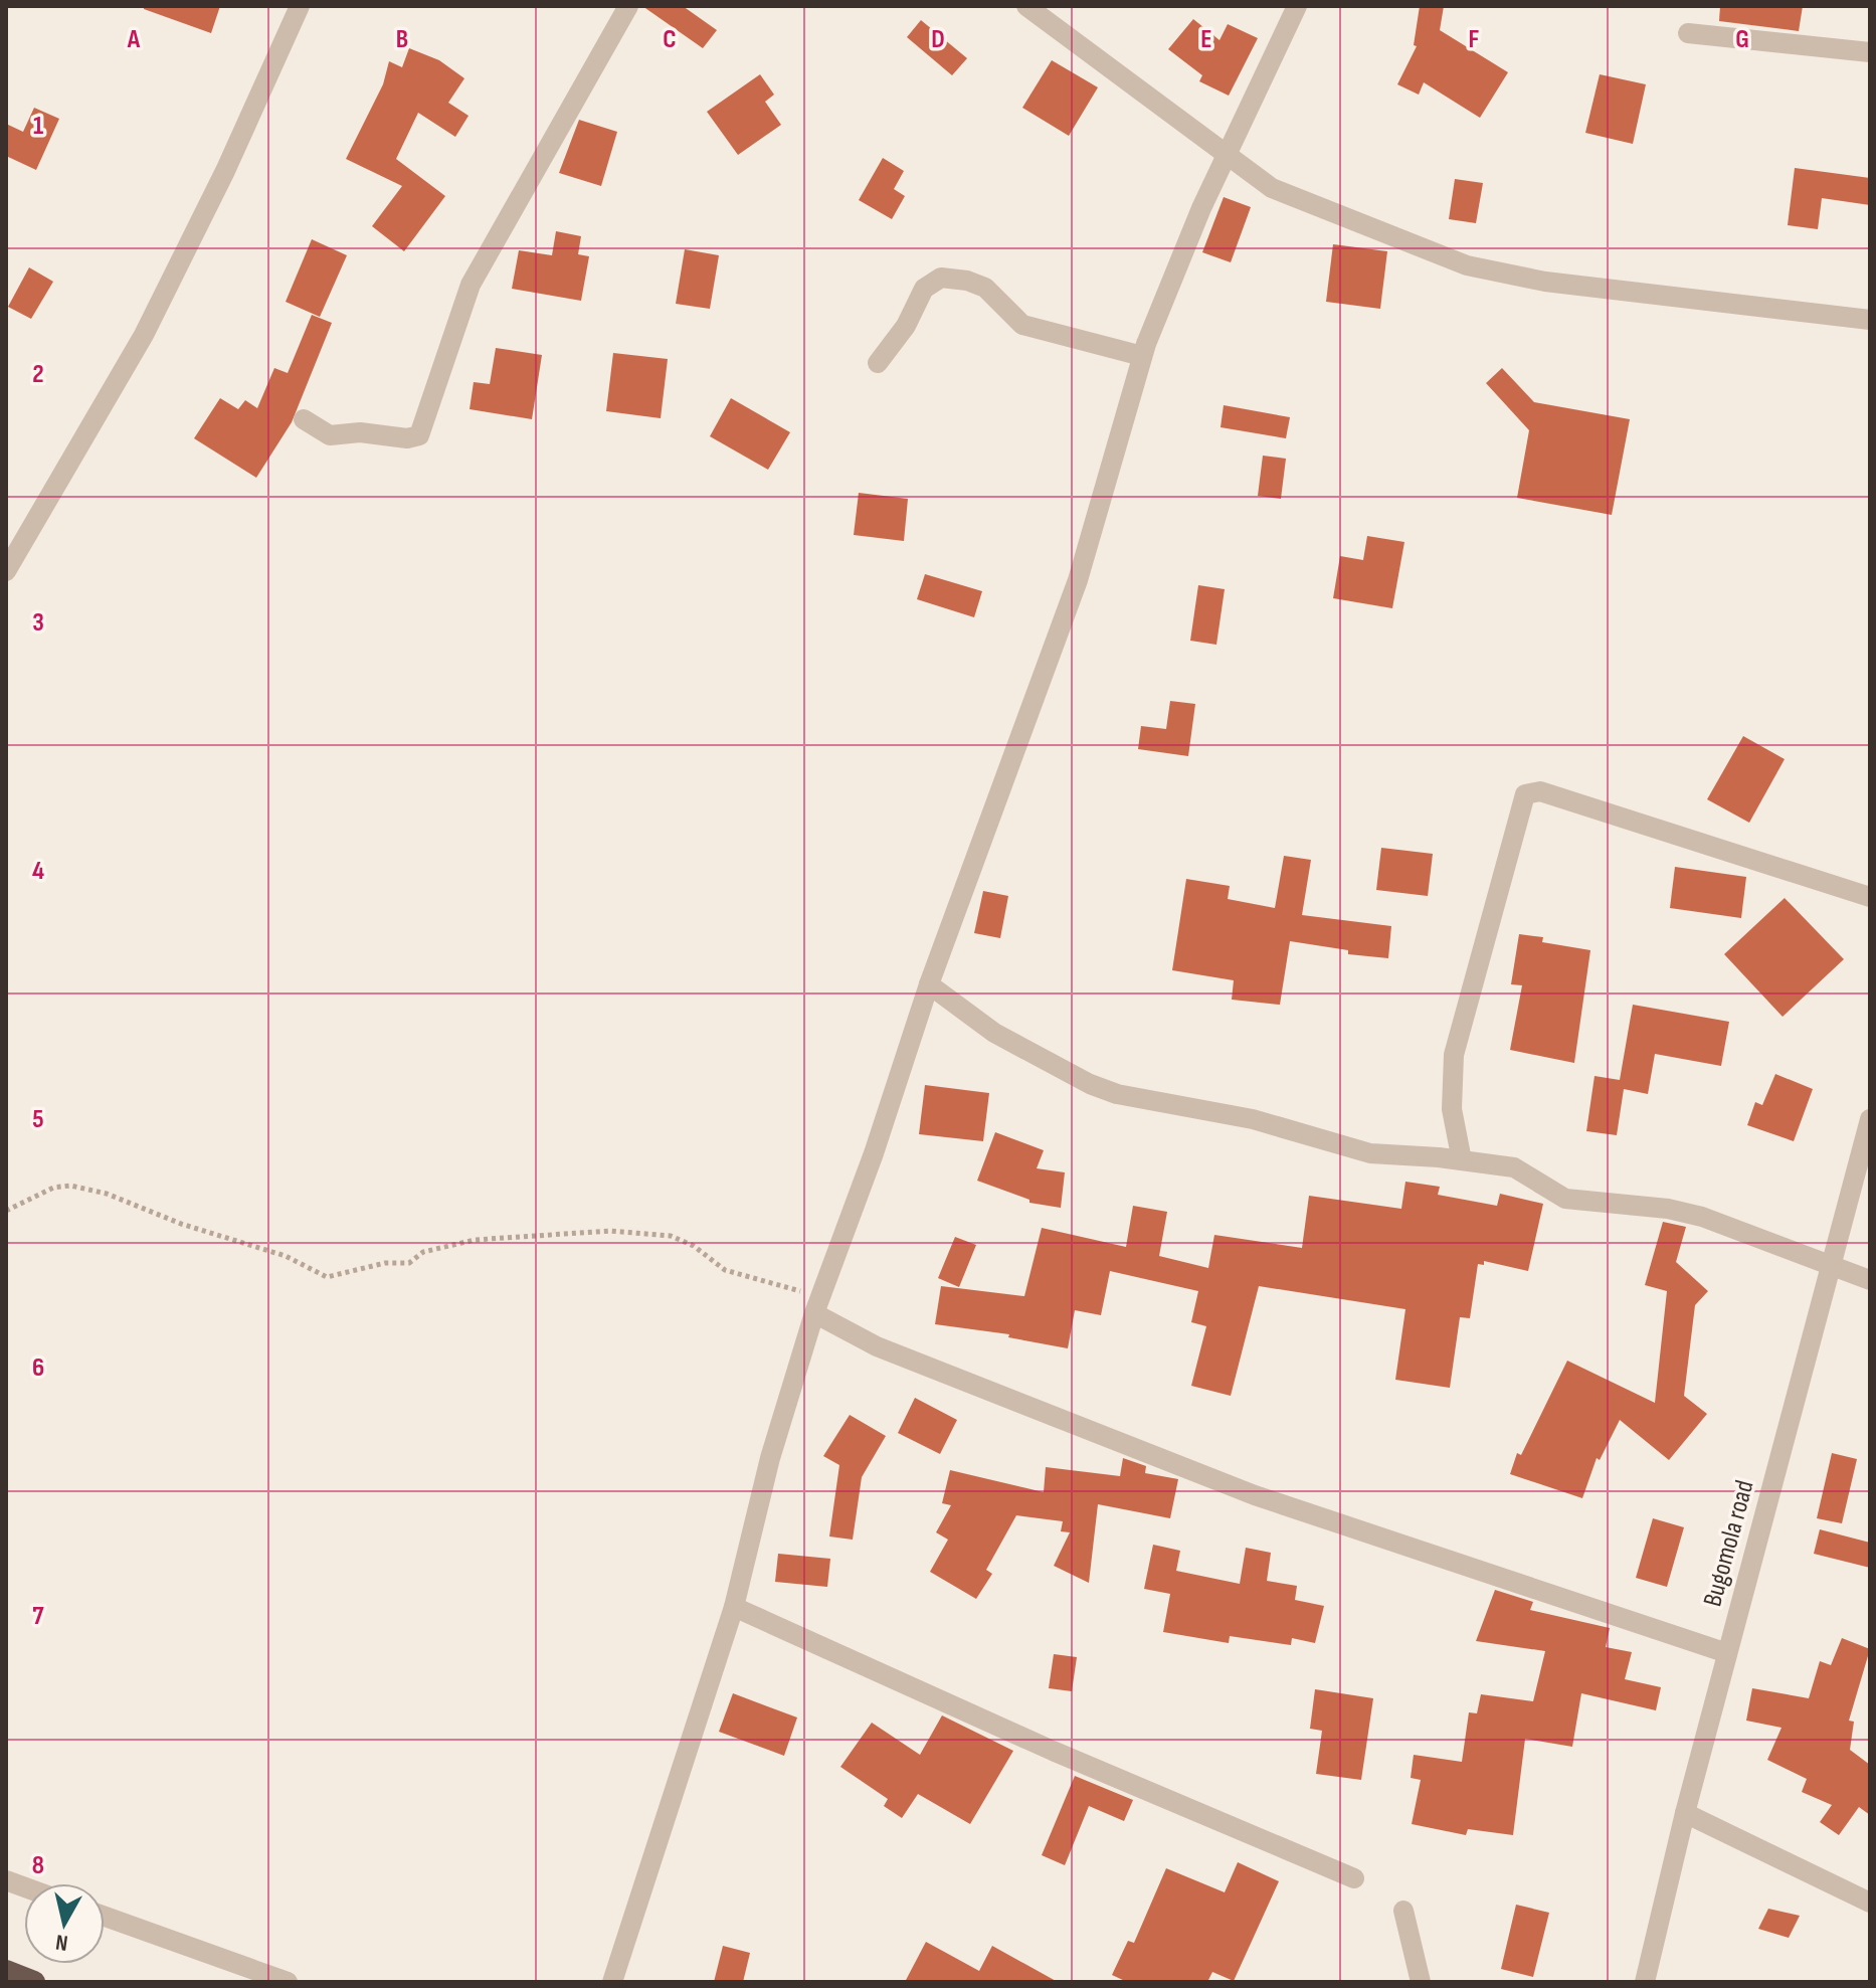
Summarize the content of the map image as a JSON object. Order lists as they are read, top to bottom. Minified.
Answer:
{"streets":{"street":["Bugomola road"]},"north":"bottom","grid":{"columns":["A","B","C","D","E","F","G"],"rows":["1","2","3","4","5","6","7","8"]}}
